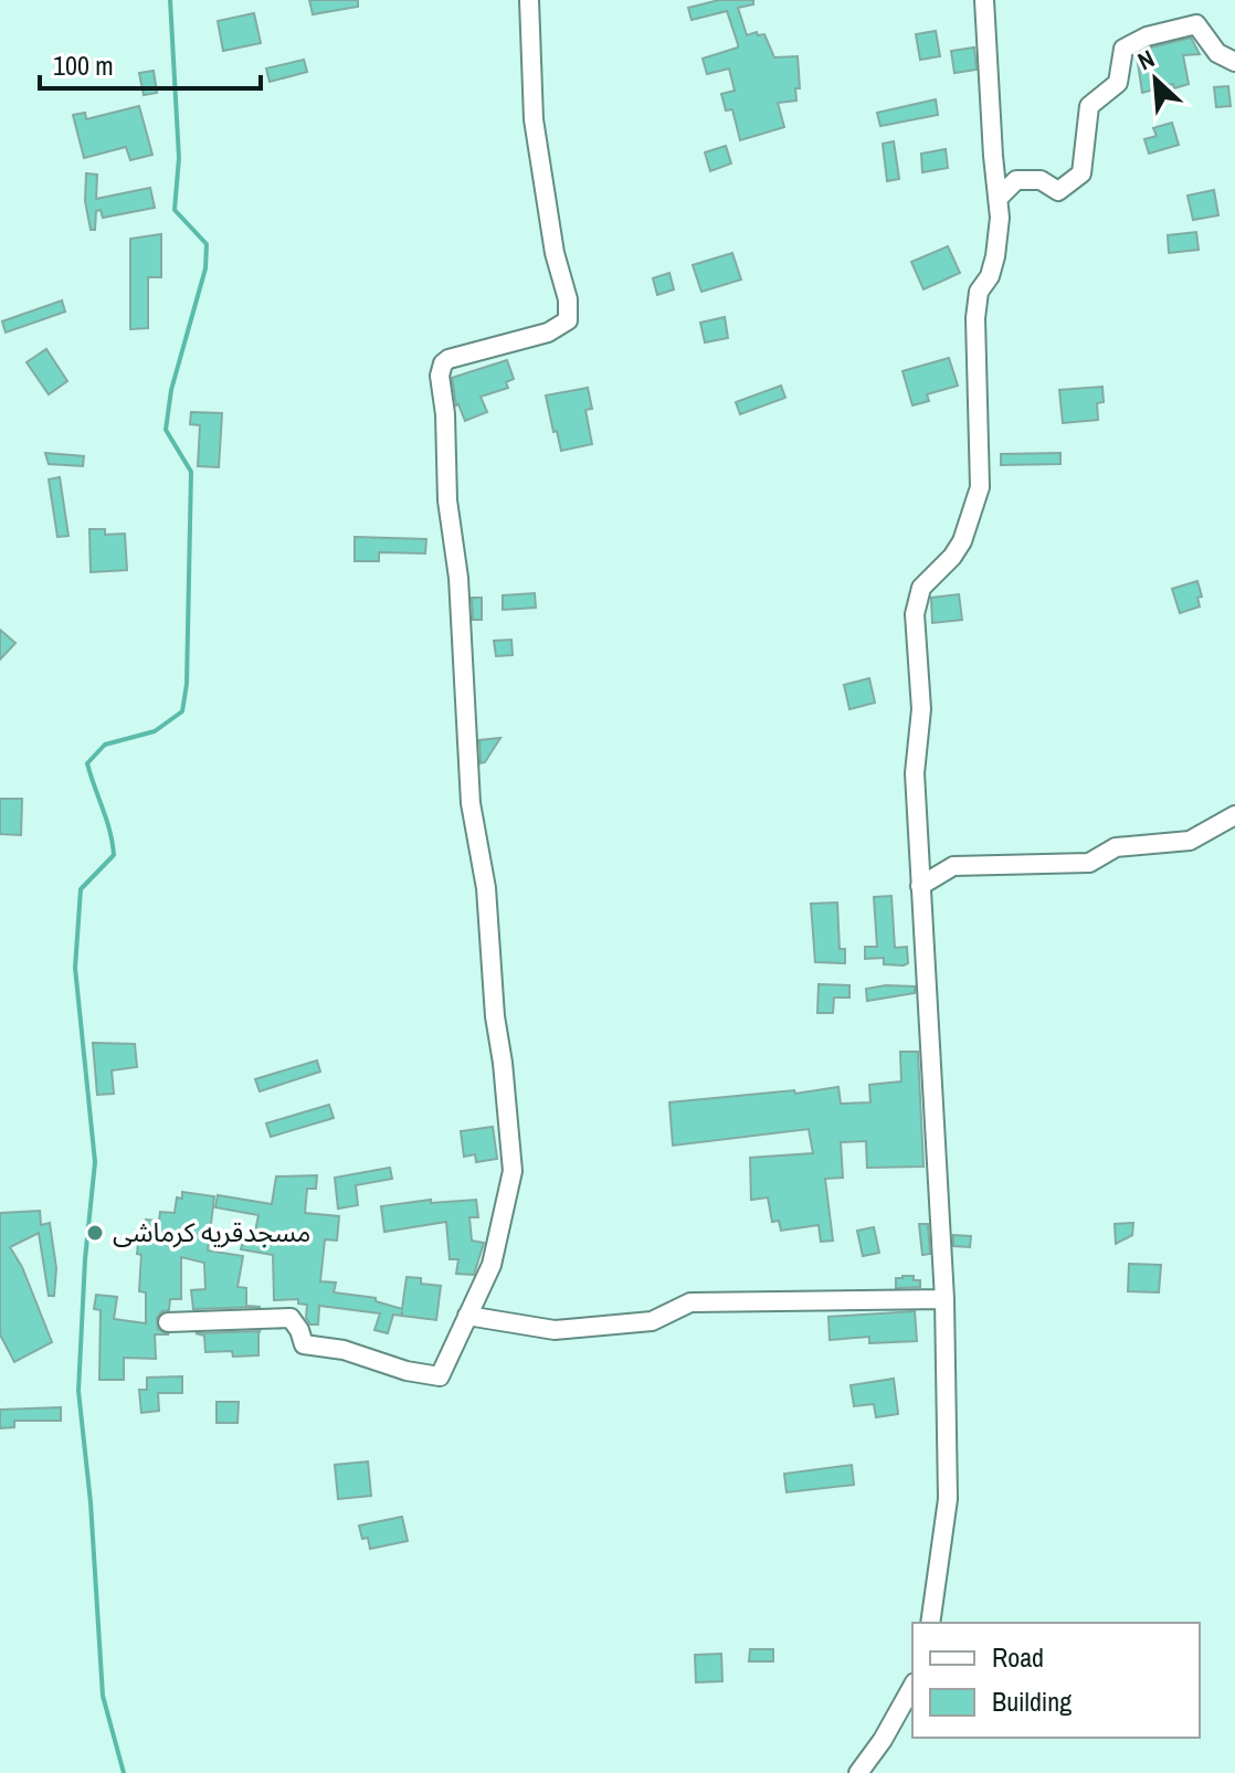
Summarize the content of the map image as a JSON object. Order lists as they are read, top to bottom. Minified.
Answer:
{"places":["مسجدقریه کرماشی"],"legend":["Road","Building"],"scale_bar":"100 m","north":"top left"}
